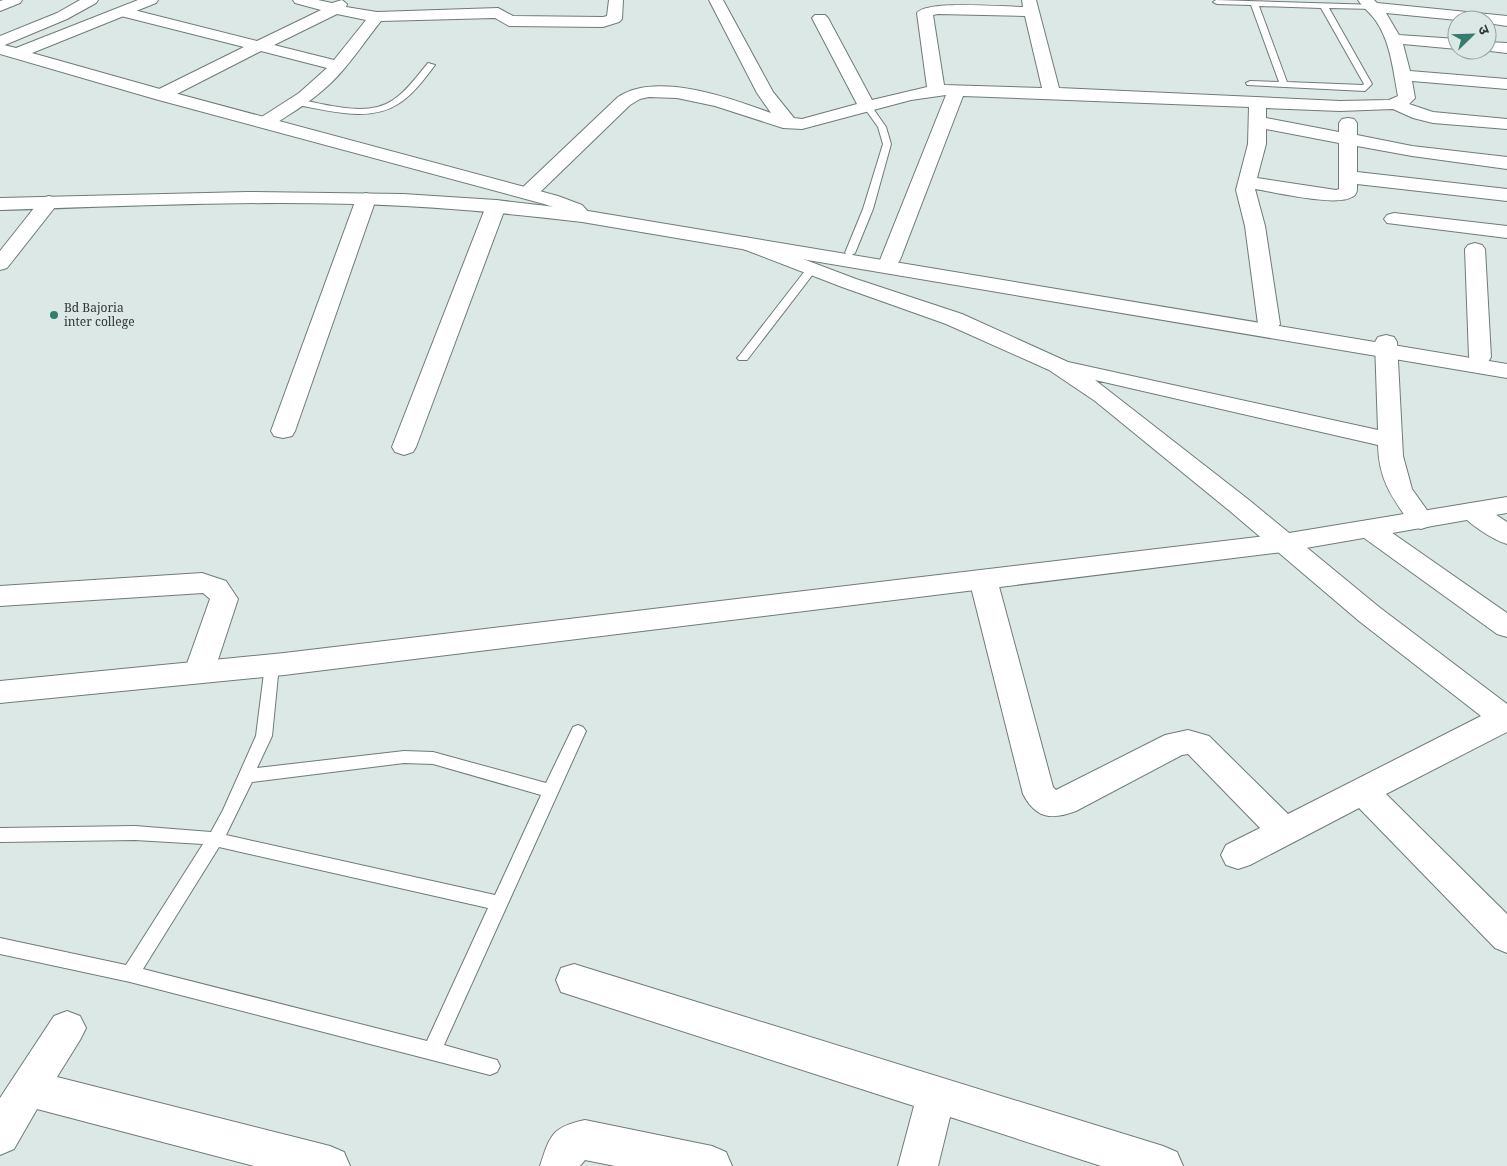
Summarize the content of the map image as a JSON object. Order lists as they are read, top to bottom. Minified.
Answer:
{"places":["Bd Bajoria inter college"],"north":"top right"}
